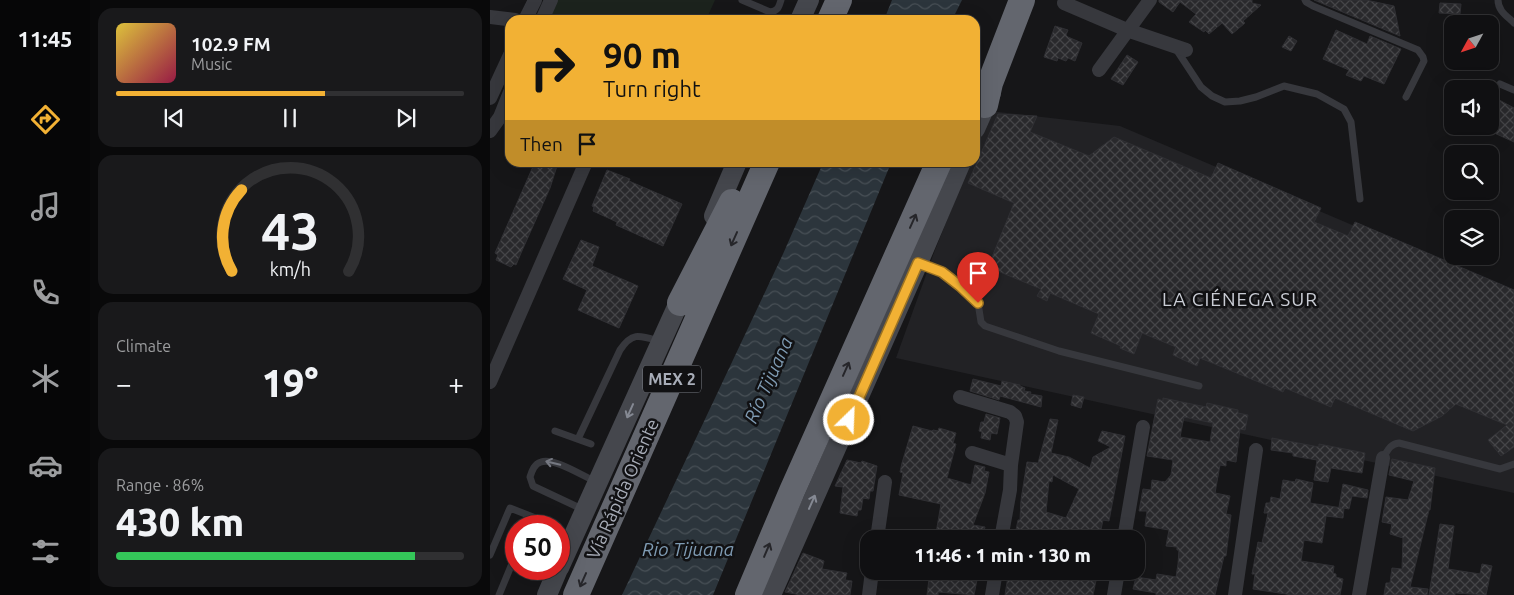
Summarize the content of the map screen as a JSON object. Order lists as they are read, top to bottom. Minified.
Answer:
{"streets":{"highway":["MEX 2","Vía Rápida Oriente"]},"districts":["LA CIÉNEGA SUR"],"water":["Río Tijuana","Rio Tijuana"],"north":"bottom left","page":{"tabs":"11:45","turn":["90 m","Turn right"],"song":["102.9 FM","Music"],"then":"Then","tile":["Climate",["Range · 86%","430 km"]],"heat":["−","19°","+"],"limit":"50","trip":"11:46 · 1 min · 130 m","gauge":["43","km/h"]}}
